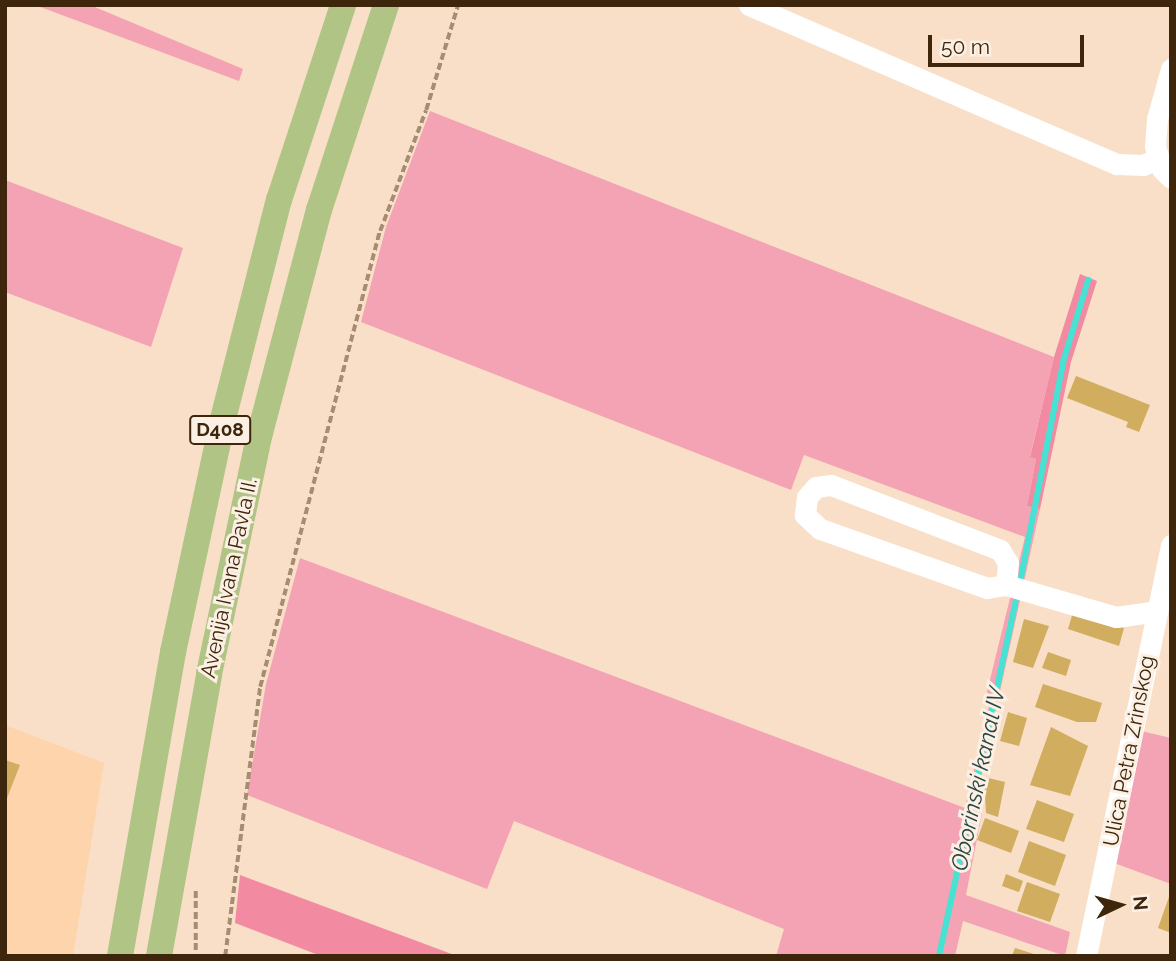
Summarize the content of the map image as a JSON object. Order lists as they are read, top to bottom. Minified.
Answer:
{"streets":{"main road":["D408","Avenija Ivana Pavla II."],"street":["Ulica Petra Zrinskog"]},"water":["Oborinski kanal IV"],"scale_bar":"50 m","north":"right"}
